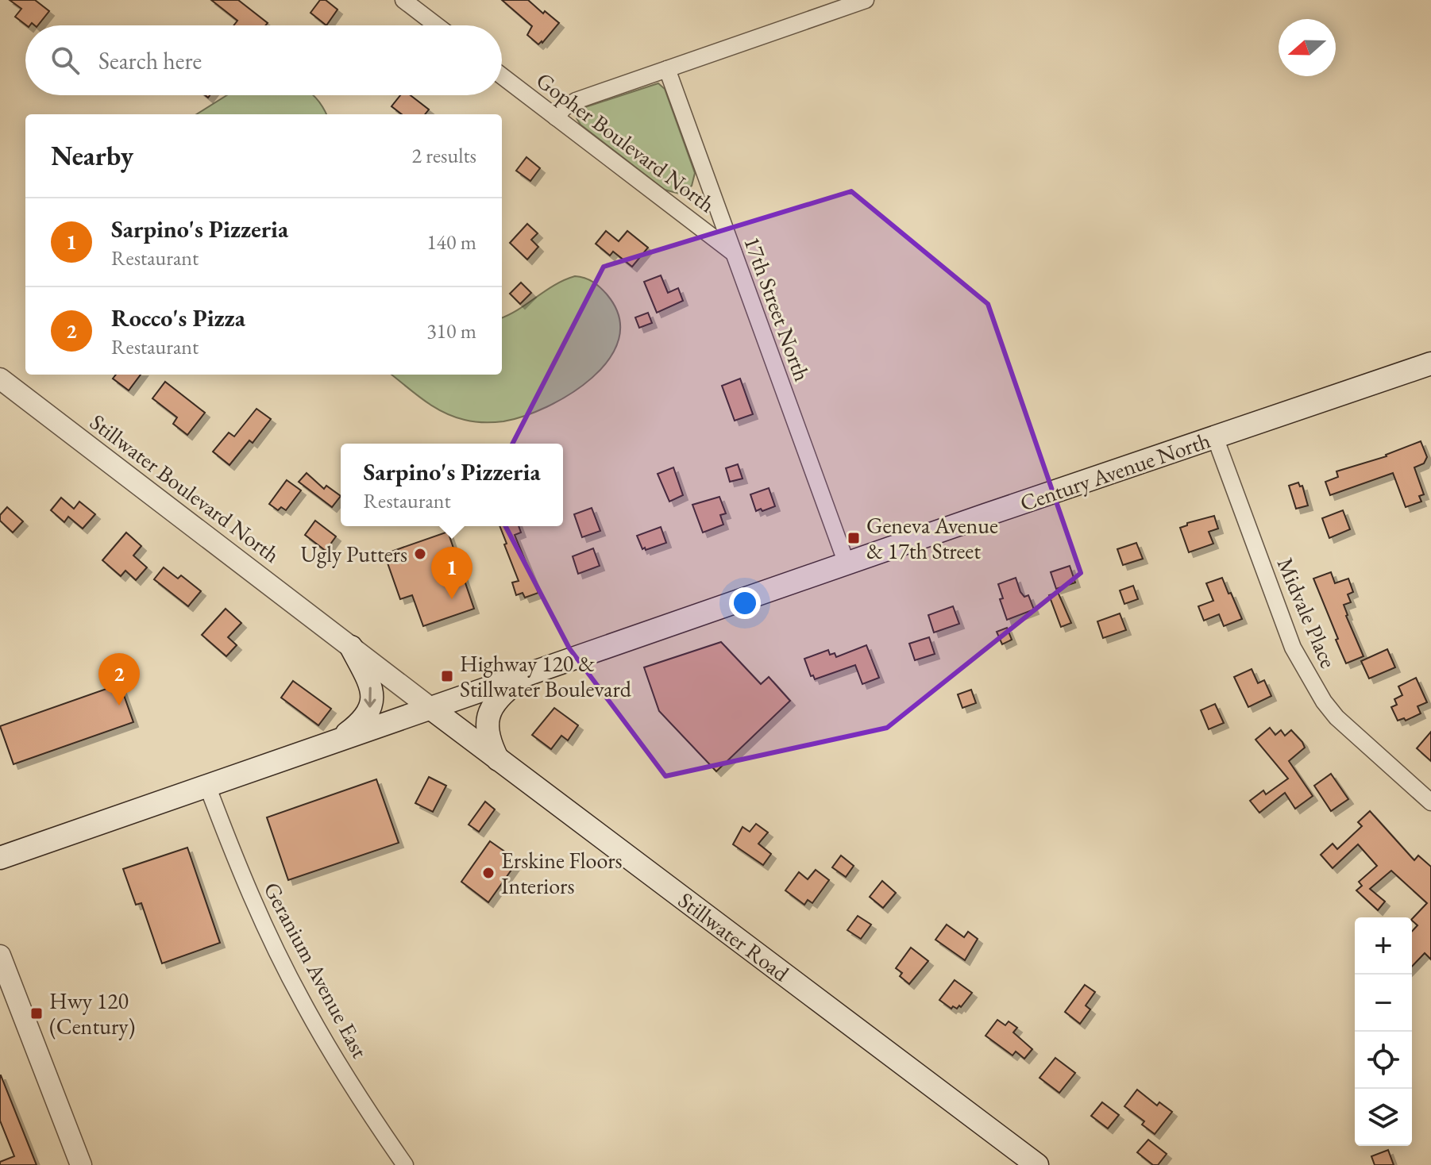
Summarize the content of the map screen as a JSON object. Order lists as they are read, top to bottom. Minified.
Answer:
{"streets":{"main road":["Century Avenue North","Stillwater Road"],"street":["Gopher Boulevard North","17th Street North","Stillwater Boulevard North","Midvale Place","Geranium Avenue East"]},"crossings":[["Gopher Boulevard North","17th Street North"],["17th Street North","Century Avenue North"],["Century Avenue North","Stillwater Boulevard North"],["Century Avenue North","Midvale Place"],["Century Avenue North","Stillwater Road"],["Century Avenue North","Geranium Avenue East"],["Stillwater Boulevard North","Stillwater Road"]],"places":{"transit":["Geneva Avenue & 17th Street","Highway 120 & Stillwater Boulevard","Hwy 120 (Century)"],"other":["Ugly Putters","Erskine Floors Interiors"]},"north":"left","page":{"search":"Search here","heading":["Nearby","2 results"],"list":[{"mark":"1","name":"Sarpino's Pizzeria","note":"Restaurant","value":"140 m"},{"mark":"2","name":"Rocco's Pizza","note":"Restaurant","value":"310 m"}],"popup":["Sarpino's Pizzeria","Restaurant"],"pins":["1","2"],"map_buttons":["+","−"]}}
